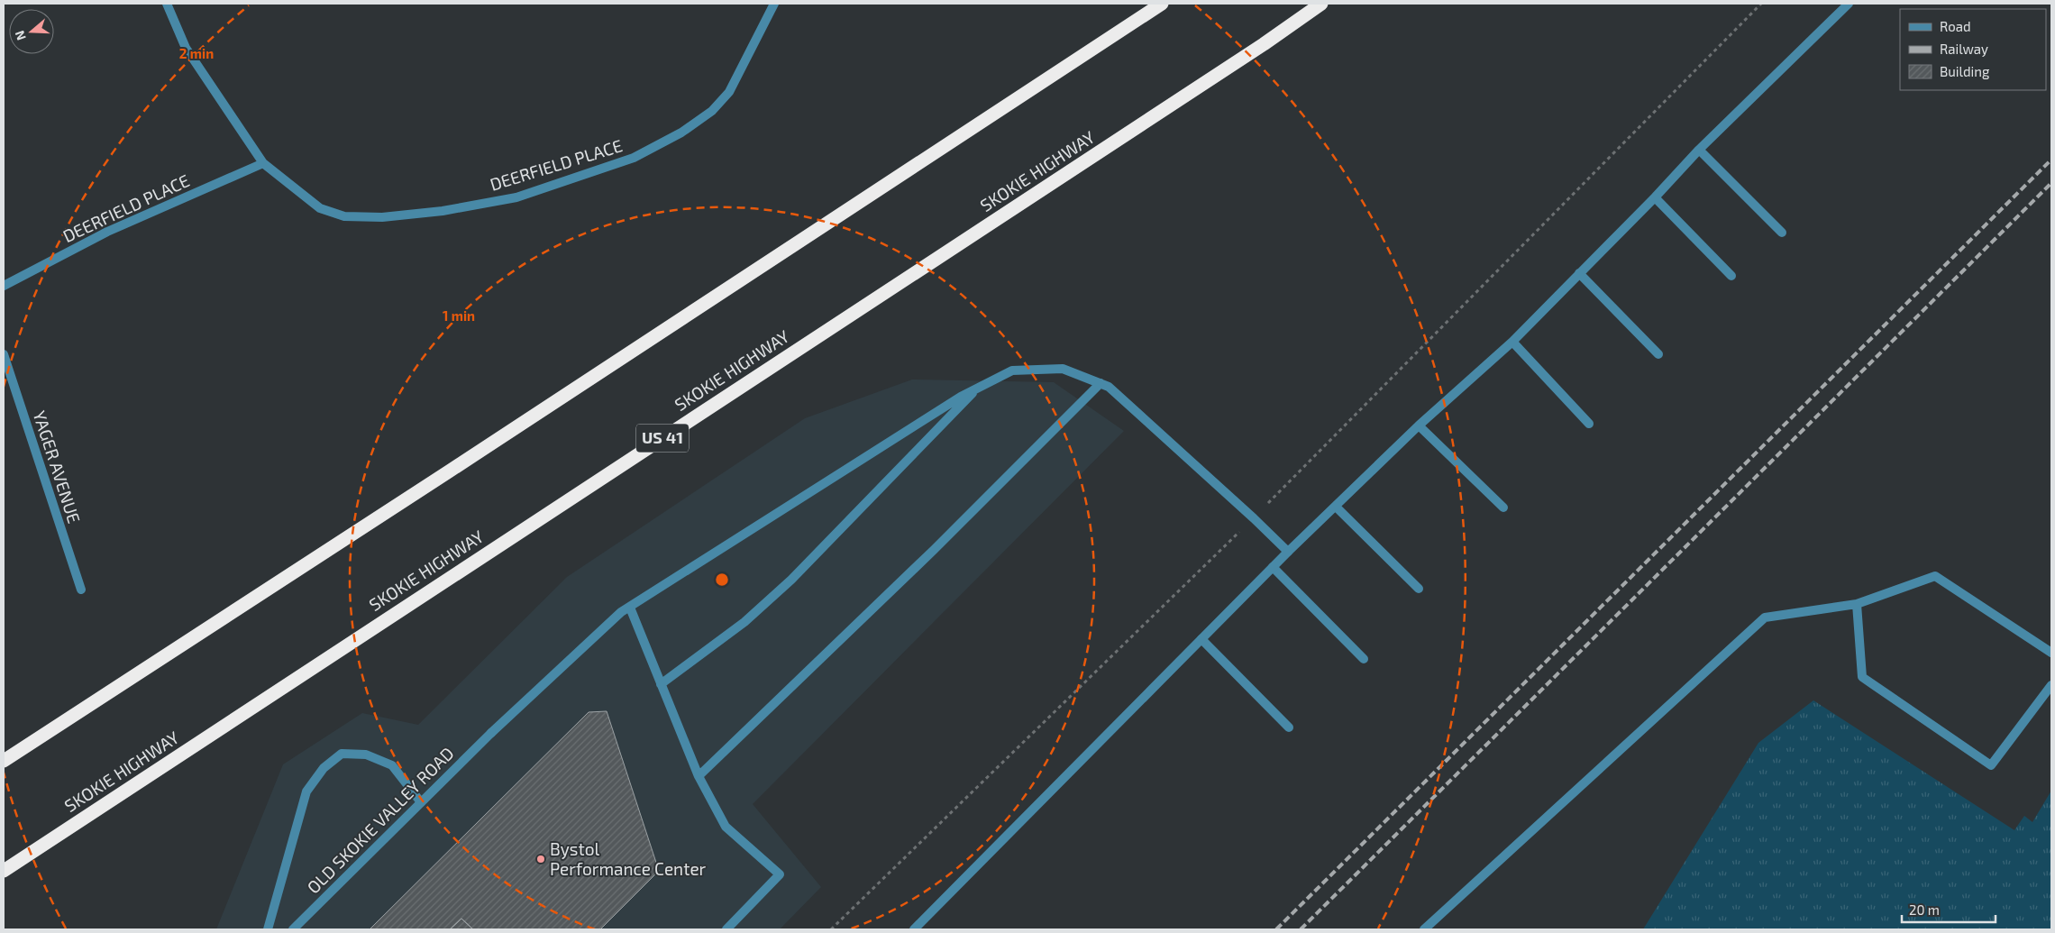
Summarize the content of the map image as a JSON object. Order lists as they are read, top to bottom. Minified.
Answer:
{"streets":{"highway":["SKOKIE HIGHWAY","US 41"],"street":["DEERFIELD PLACE","YAGER AVENUE","OLD SKOKIE VALLEY ROAD"]},"places":["Bystol Performance Center"],"legend":["Road","Railway","Building"],"scale_bar":"20 m","north":"left","rings":["2 min","1 min"]}
